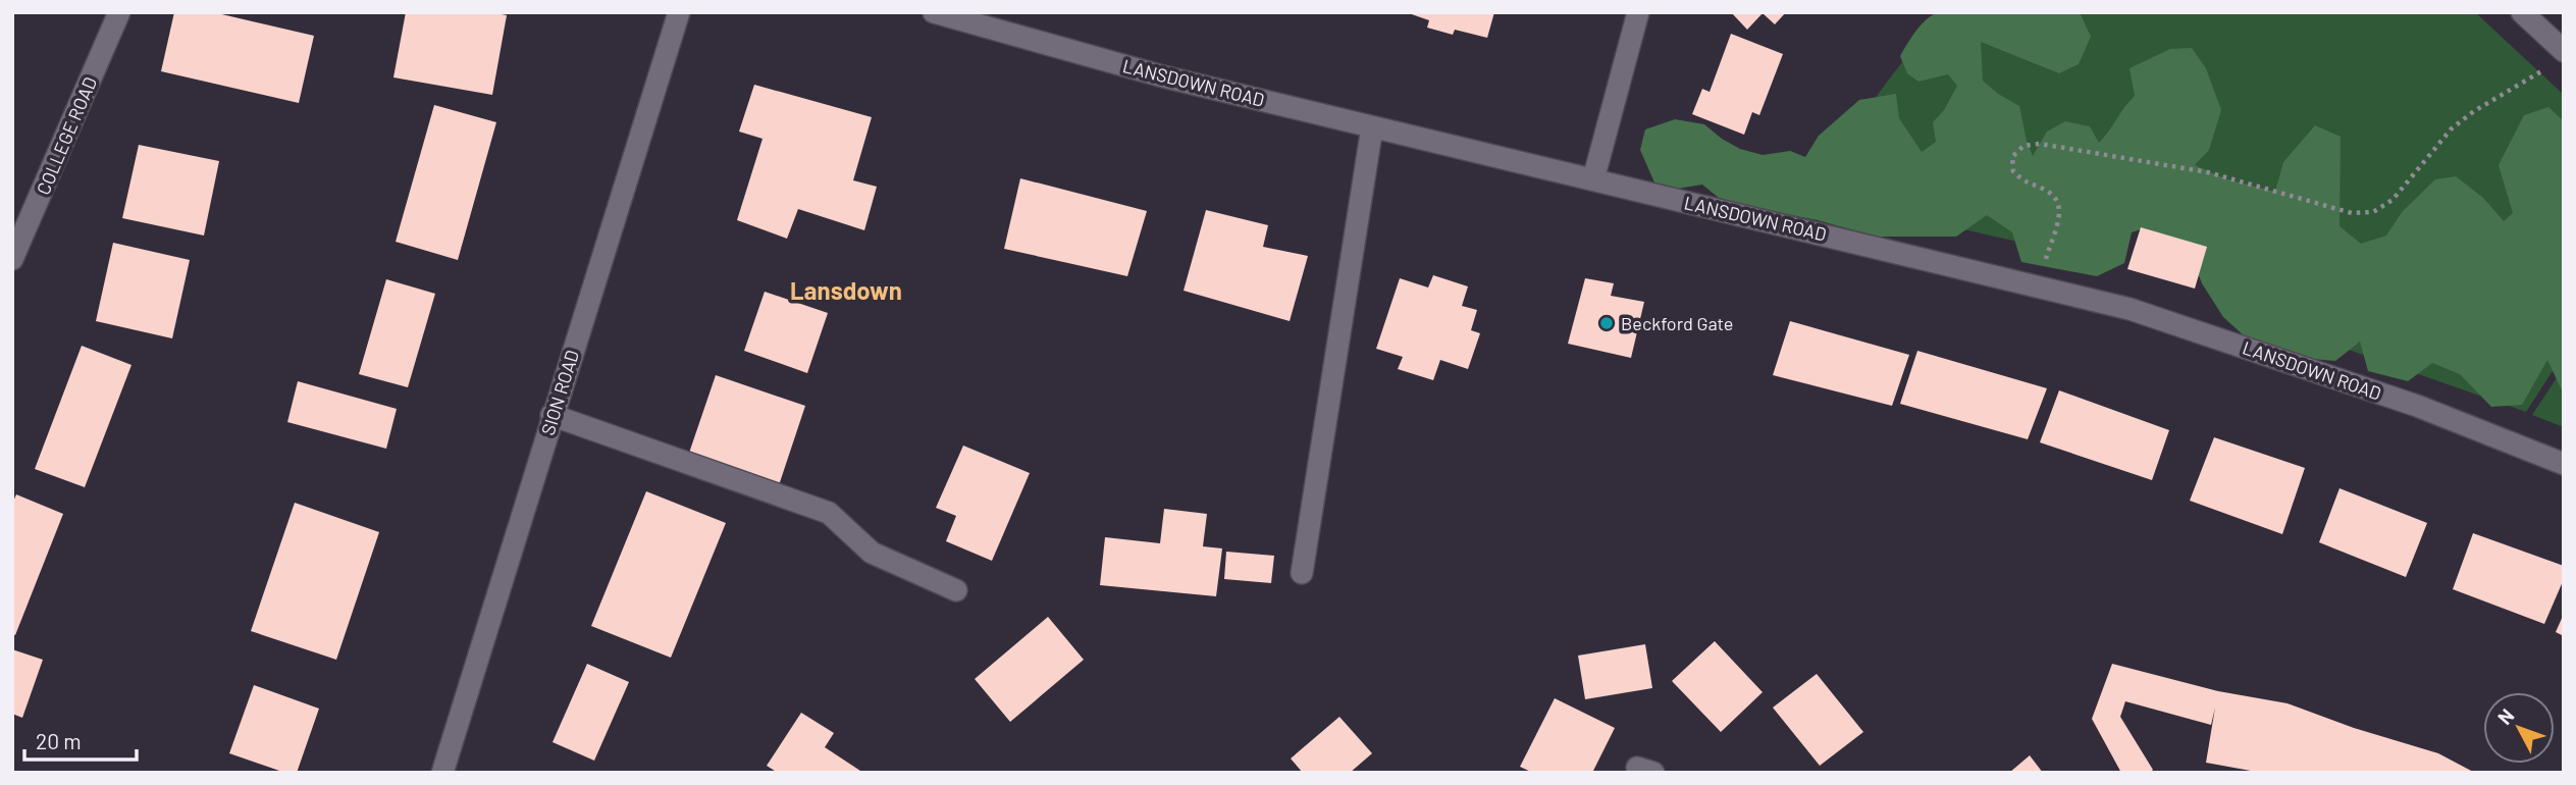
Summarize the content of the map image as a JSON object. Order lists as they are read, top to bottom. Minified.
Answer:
{"streets":{"street":["LANSDOWN ROAD","COLLEGE ROAD","SION ROAD"]},"districts":["Lansdown"],"places":["Beckford Gate"],"scale_bar":"20 m","north":"top left"}
